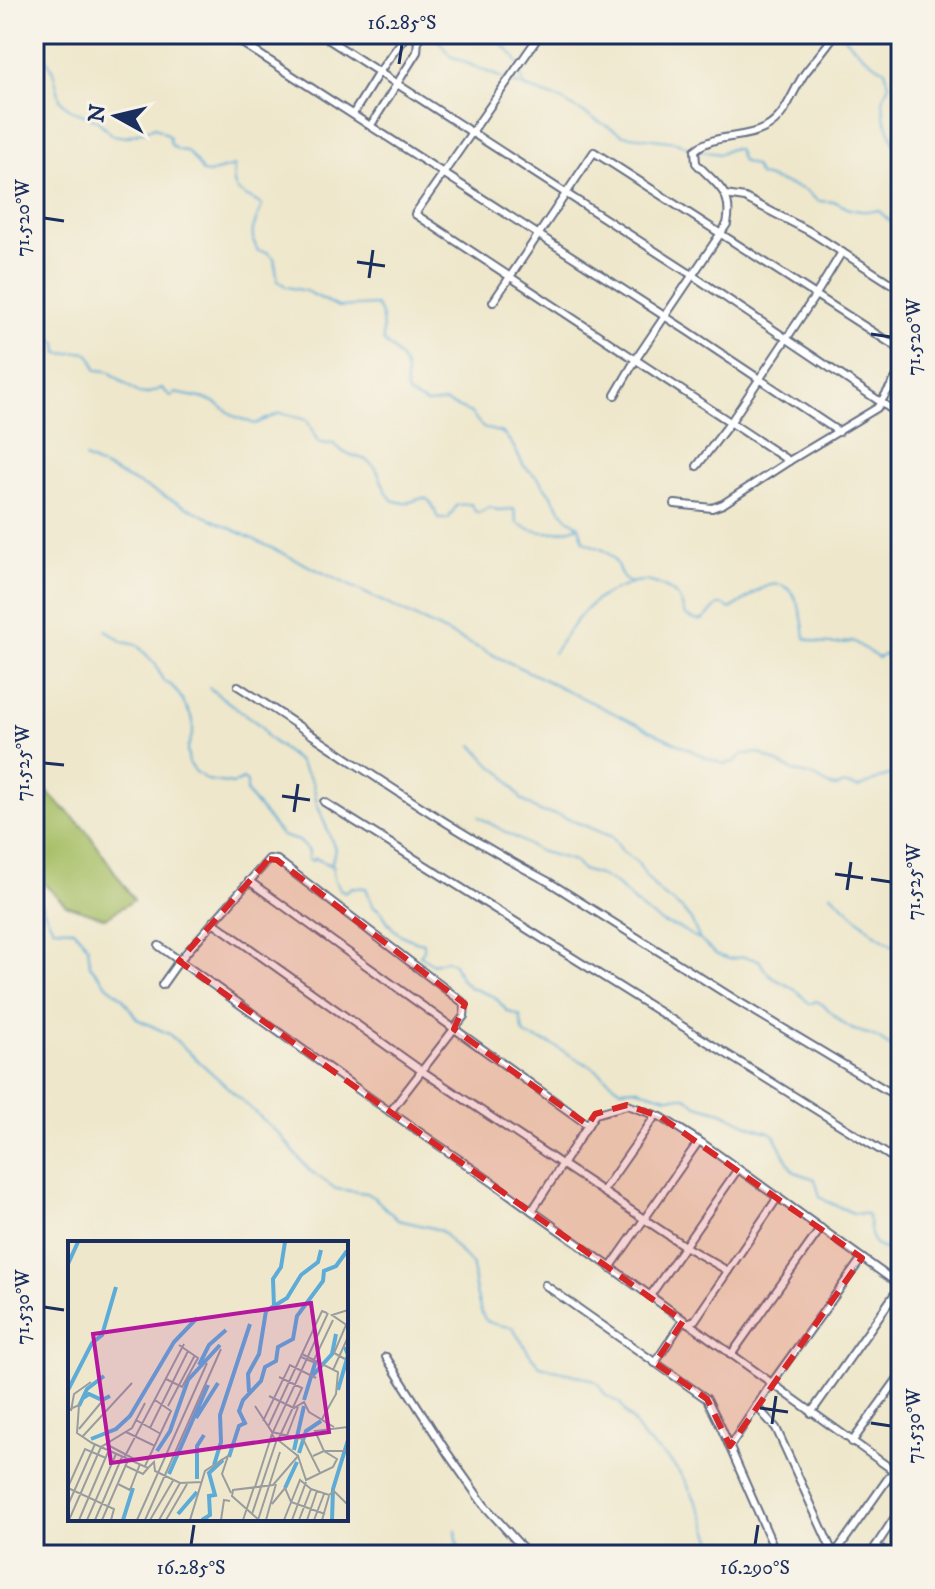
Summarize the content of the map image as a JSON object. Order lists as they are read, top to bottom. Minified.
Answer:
{"north":"left","coordinates":["16.285°S","71.520°W","71.525°W","71.530°W","16.290°S"]}
